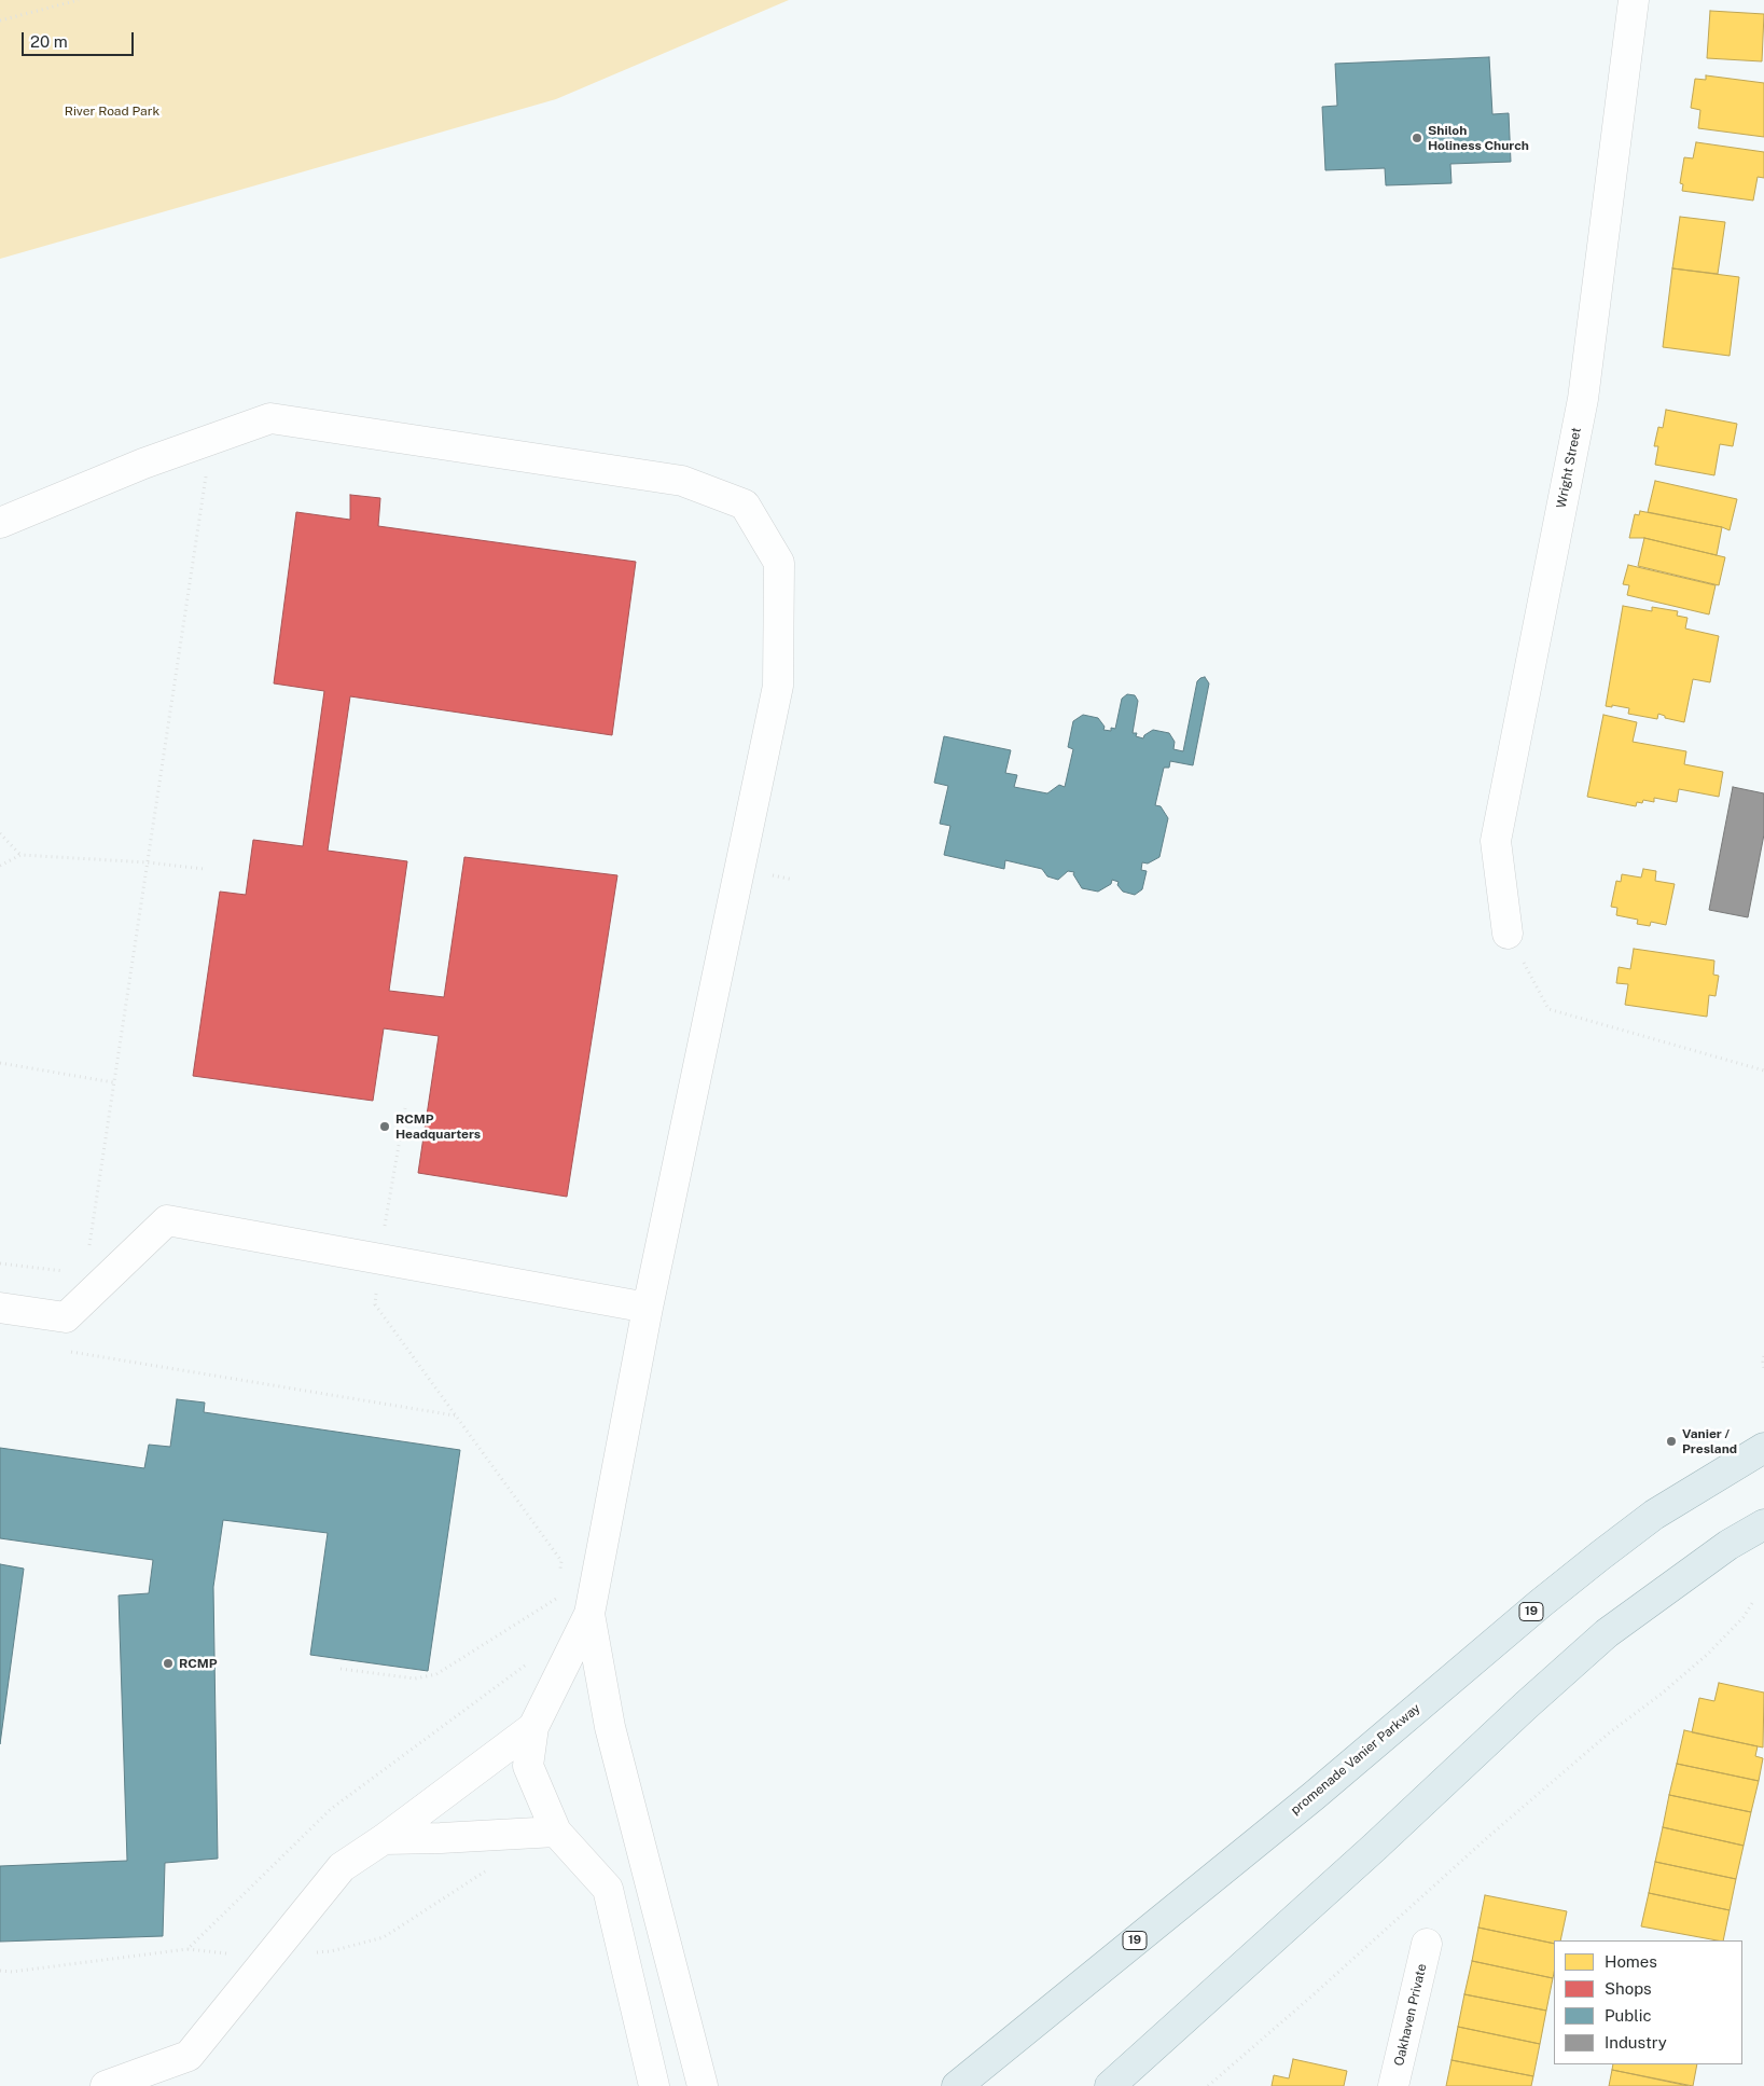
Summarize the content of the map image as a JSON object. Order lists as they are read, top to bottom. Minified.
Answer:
{"streets":{"main road":["19","promenade Vanier Parkway"],"street":["Wright Street","Oakhaven Private"]},"parks":["River Road Park"],"places":["Shiloh Holiness Church","RCMP Headquarters","Vanier / Presland","RCMP"],"legend":["Homes","Shops","Public","Industry"],"scale_bar":"20 m"}
